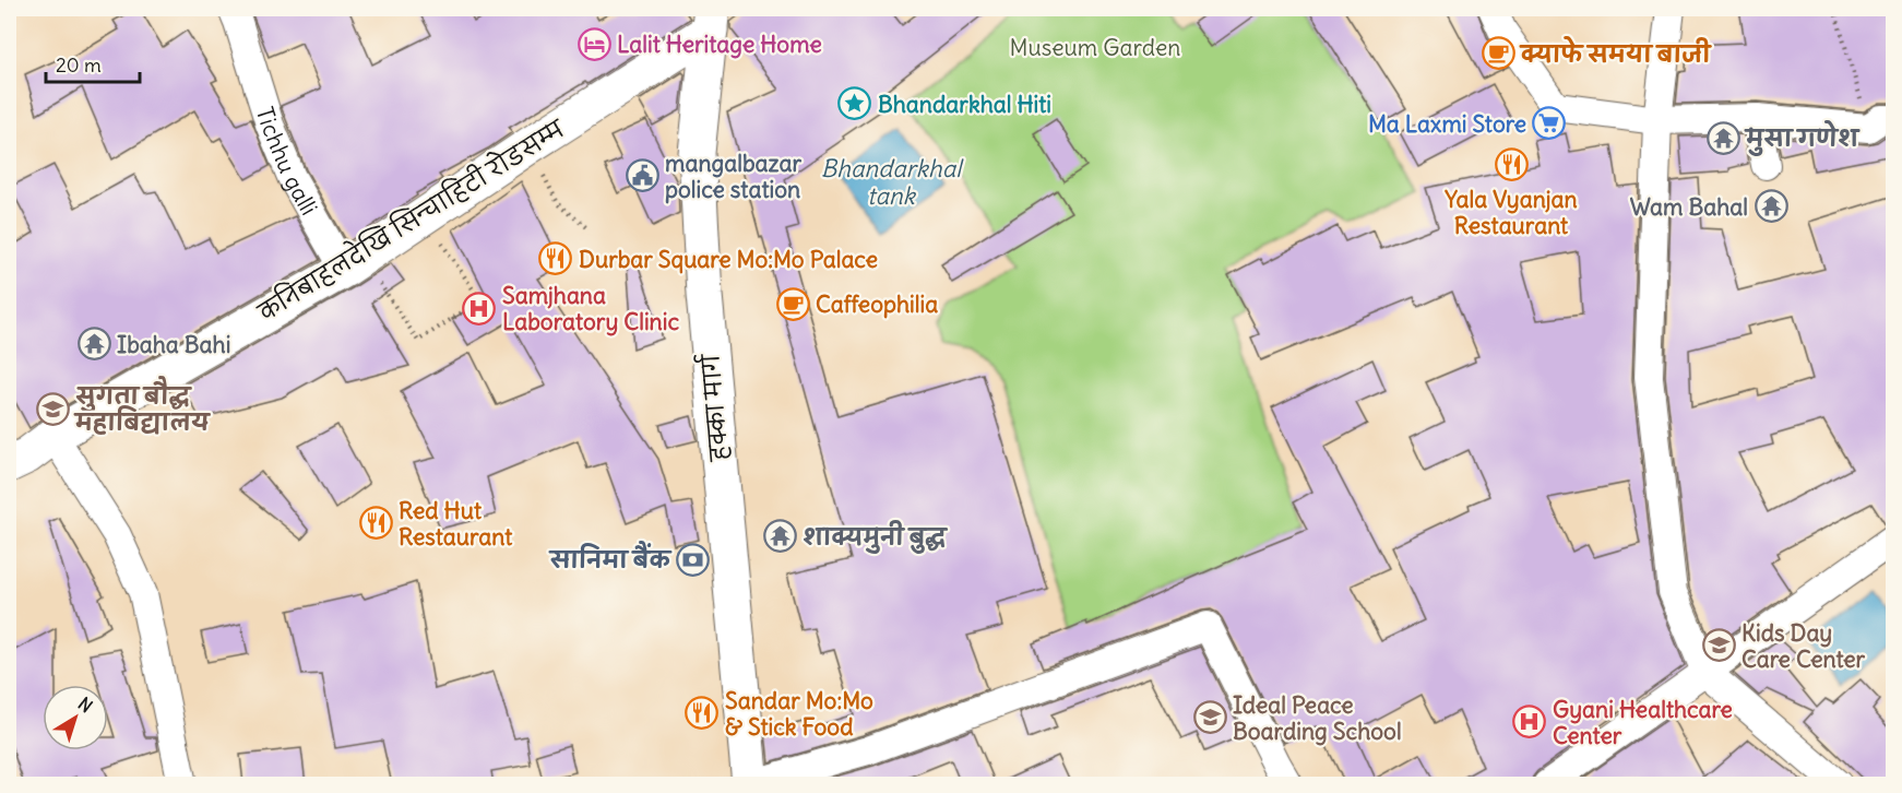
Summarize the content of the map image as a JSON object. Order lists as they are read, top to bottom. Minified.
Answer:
{"streets":{"street":["Tichhu galli","कनिबाहलदेखि सिन्चाहिटी रोडसम्म","हक्का मार्ग"]},"crossings":[["Tichhu galli","कनिबाहलदेखि सिन्चाहिटी रोडसम्म"],["कनिबाहलदेखि सिन्चाहिटी रोडसम्म","हक्का मार्ग"]],"water":["Bhandarkhal tank"],"parks":["Museum Garden"],"places":{"hotel":["Lalit Heritage Home"],"cafe":["क्याफे समया बाजी","Caffeophilia"],"place":["Bhandarkhal Hiti"],"supermarket":["Ma Laxmi Store"],"temple":["मुसा गणेश","Wam Bahal","Ibaha Bahi","शाक्यमुनी बुद्ध"],"restaurant":["Yala Vyanjan Restaurant","Durbar Square Mo:Mo Palace","Red Hut Restaurant","Sandar Mo:Mo & Stick Food"],"public building":["mangalbazar police station"],"hospital":["Samjhana Laboratory Clinic","Gyani Healthcare Center"],"school or university":["सुगता बौद्ध महाबिद्यालय","Kids Day Care Center","Ideal Peace Boarding School"],"bank":["सानिमा बैंक"]},"scale_bar":"20 m","north":"top right"}
